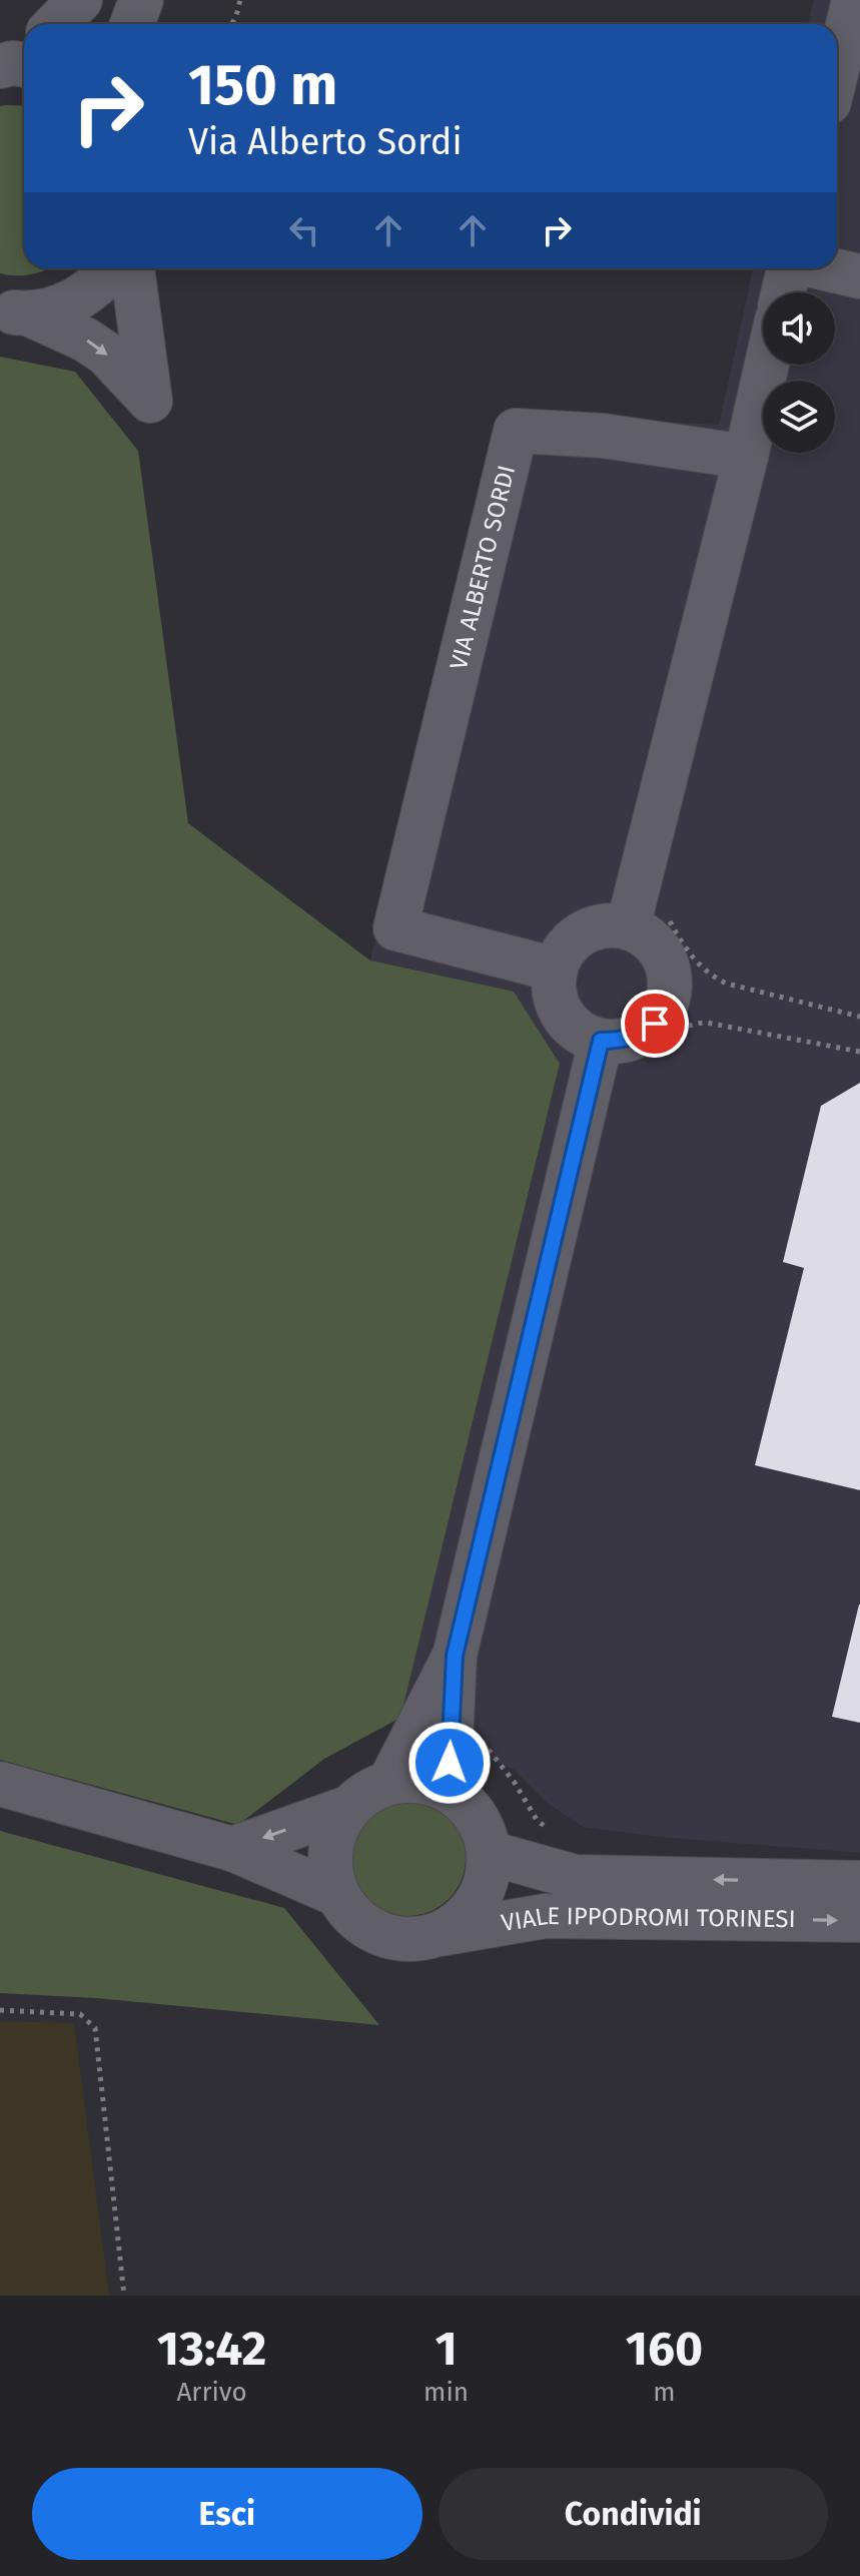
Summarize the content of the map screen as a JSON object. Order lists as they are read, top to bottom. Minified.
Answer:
{"streets":{"street":["VIA ALBERTO SORDI","VIALE IPPODROMI TORINESI"]},"page":{"turn":["150 m","Via Alberto Sordi"],"eta":["13:42","Arrivo","1","min","160","m"],"buttons":["Esci","Condividi"]}}
